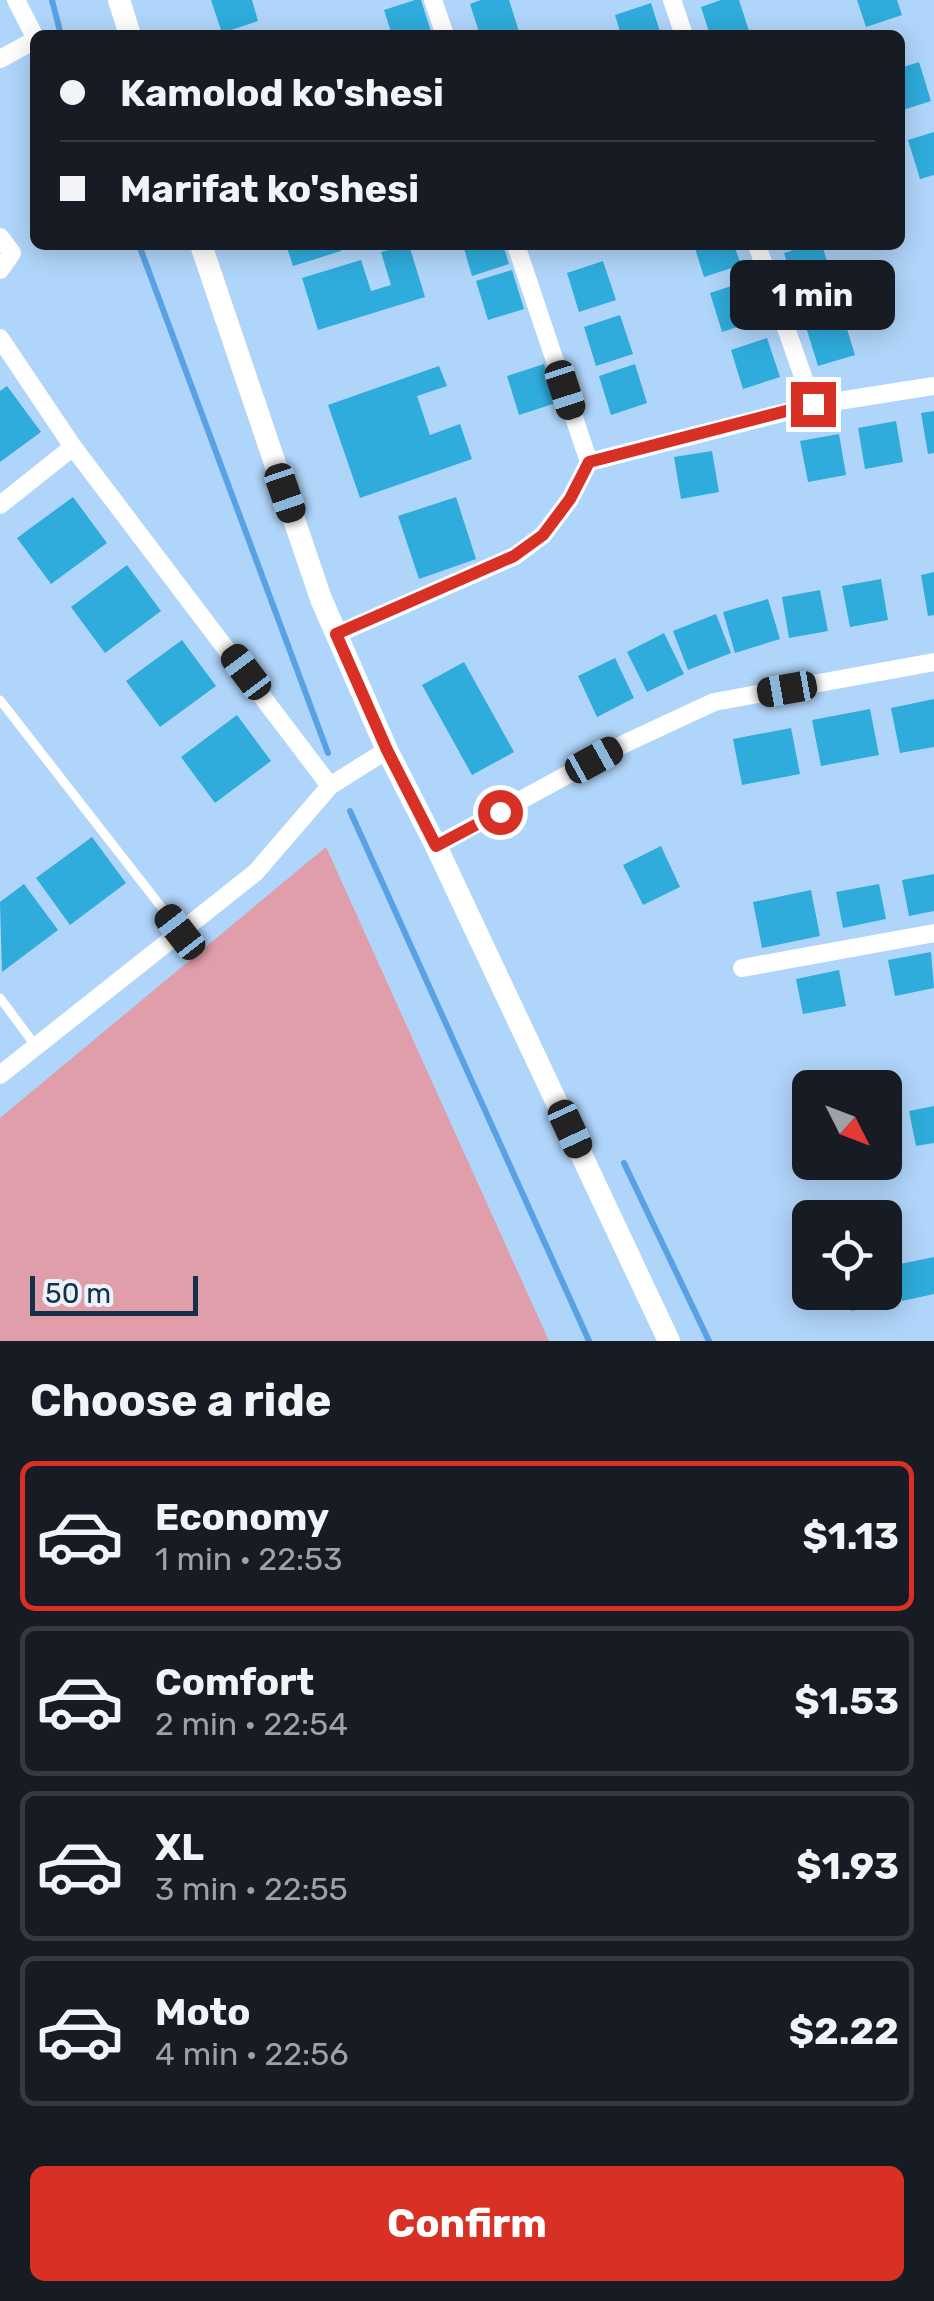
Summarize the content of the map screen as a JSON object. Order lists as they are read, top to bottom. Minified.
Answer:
{"scale_bar":"50 m","north":"bottom right","page":{"banner":["Kamolod ko'shesi","Marifat ko'shesi"],"bubble":"1 min","scale":"50 m","heading":"Choose a ride","list":[{"name":"Economy","note":"1 min · 22:53","value":"$1.13"},{"name":"Comfort","note":"2 min · 22:54","value":"$1.53"},{"name":"XL","note":"3 min · 22:55","value":"$1.93"},{"name":"Moto","note":"4 min · 22:56","value":"$2.22"}],"buttons":"Confirm"}}
